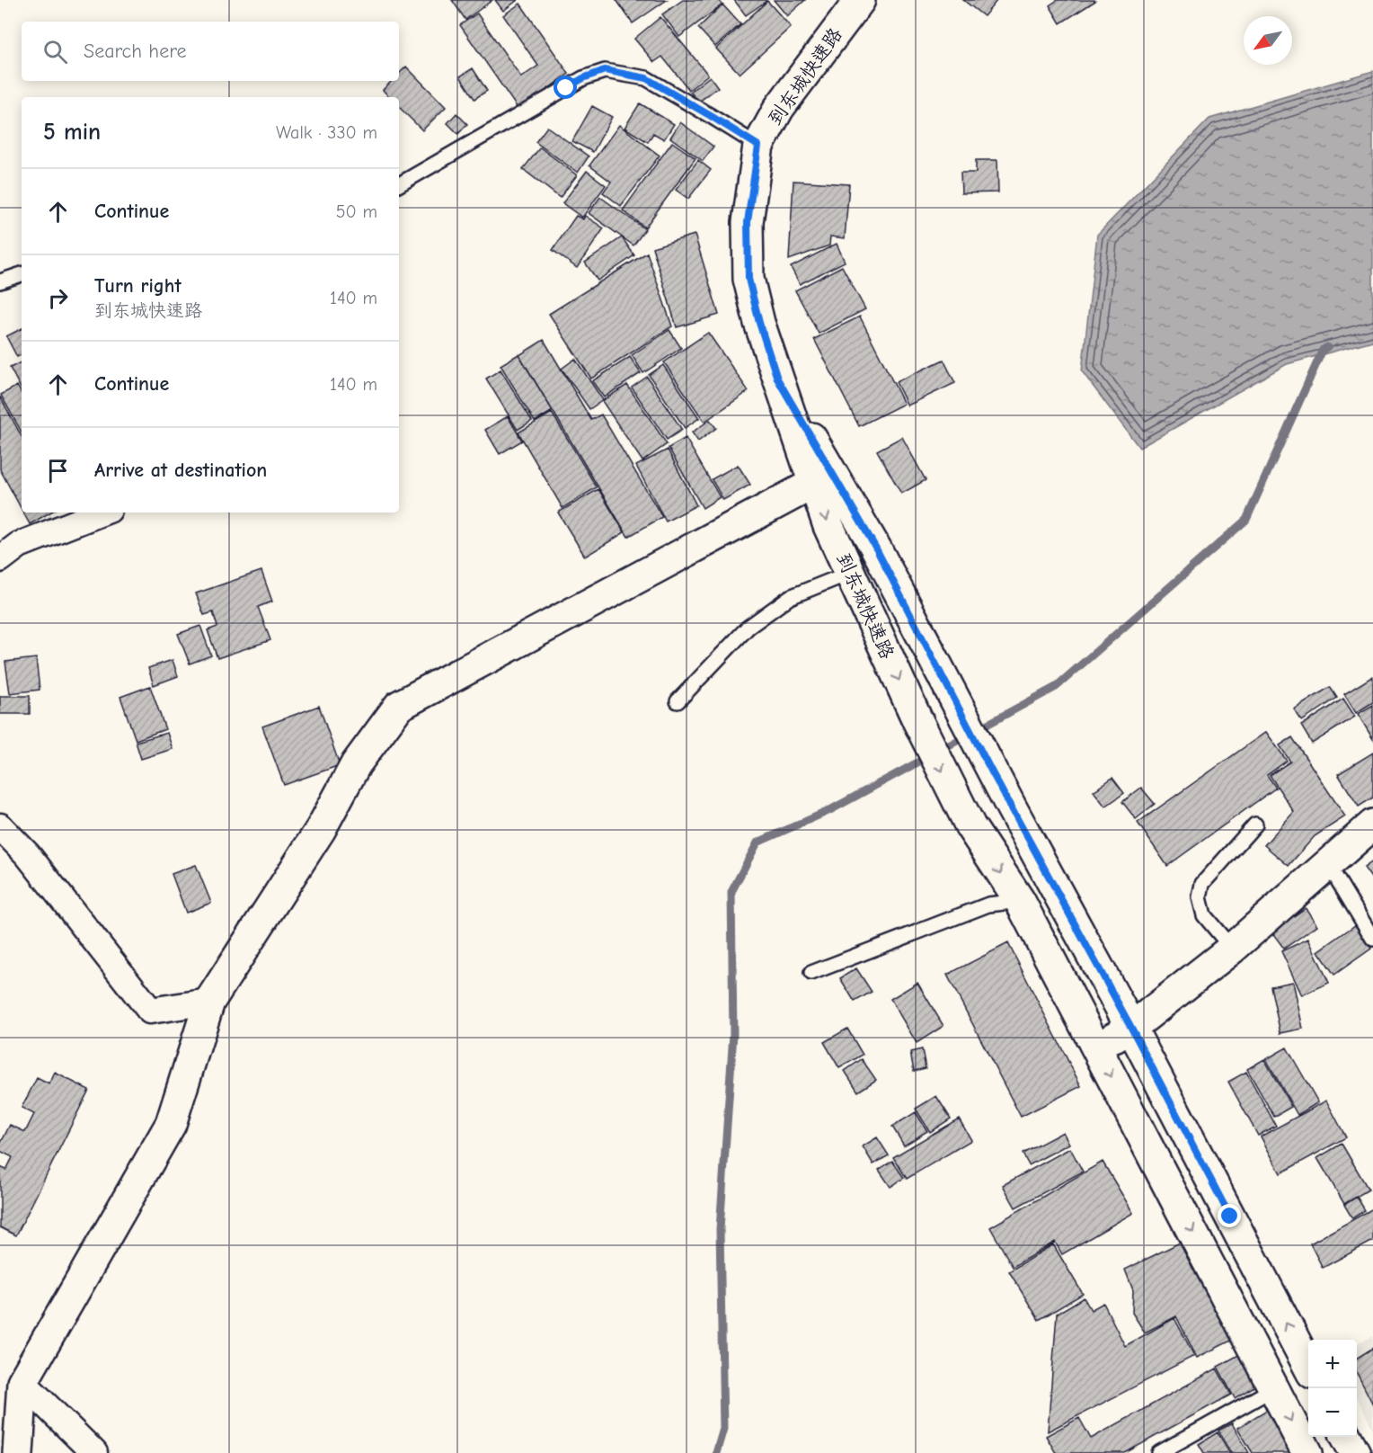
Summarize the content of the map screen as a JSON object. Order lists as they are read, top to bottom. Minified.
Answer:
{"streets":{"main road":["到东城快速路"]},"north":"bottom left","page":{"search":"Search here","heading":["5 min","Walk · 330 m"],"list":[["Continue","50 m"],["Turn right","到东城快速路","140 m"],["Continue","140 m"],"Arrive at destination"],"map_buttons":["+","−"]}}
